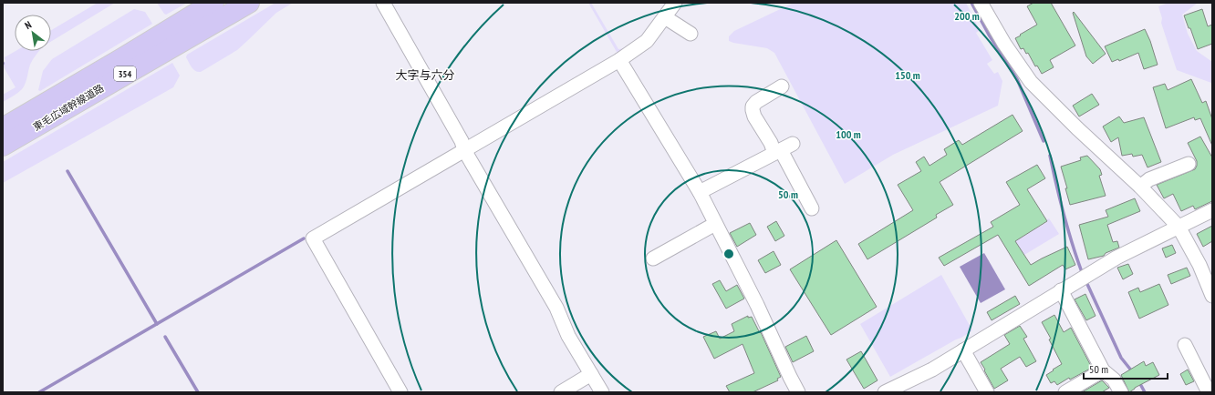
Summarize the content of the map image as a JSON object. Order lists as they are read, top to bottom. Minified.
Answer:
{"streets":{"highway":["354","東毛広域幹線道路"]},"districts":["大字与六分"],"scale_bar":"50 m","north":"top left","rings":["200 m","150 m","100 m","50 m"]}
